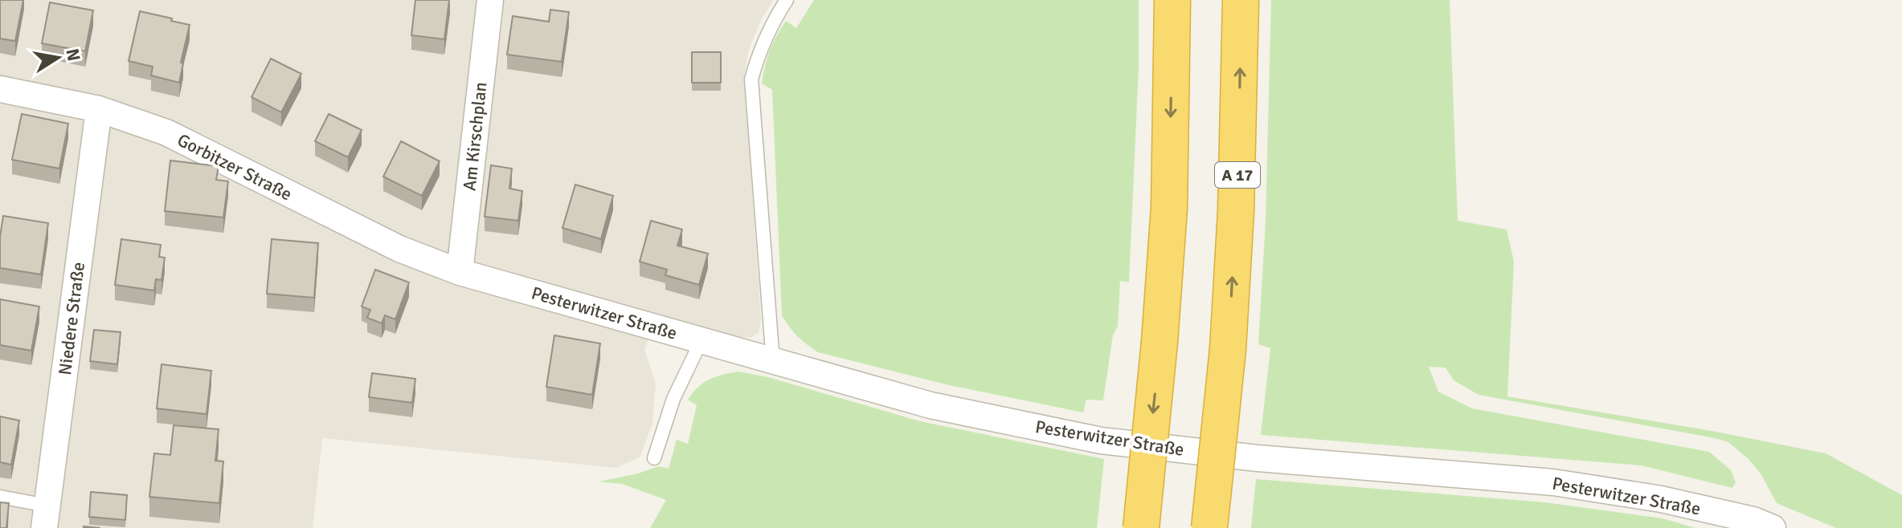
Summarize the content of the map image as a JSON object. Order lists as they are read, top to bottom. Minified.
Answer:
{"streets":{"highway":["A 17"],"street":["Am Kirschplan","Gorbitzer Straße","Pesterwitzer Straße","Niedere Straße"]},"crossings":[["Am Kirschplan","Gorbitzer Straße"],["Am Kirschplan","Pesterwitzer Straße"],["Gorbitzer Straße","Pesterwitzer Straße"],["Gorbitzer Straße","Niedere Straße"]],"north":"right"}
